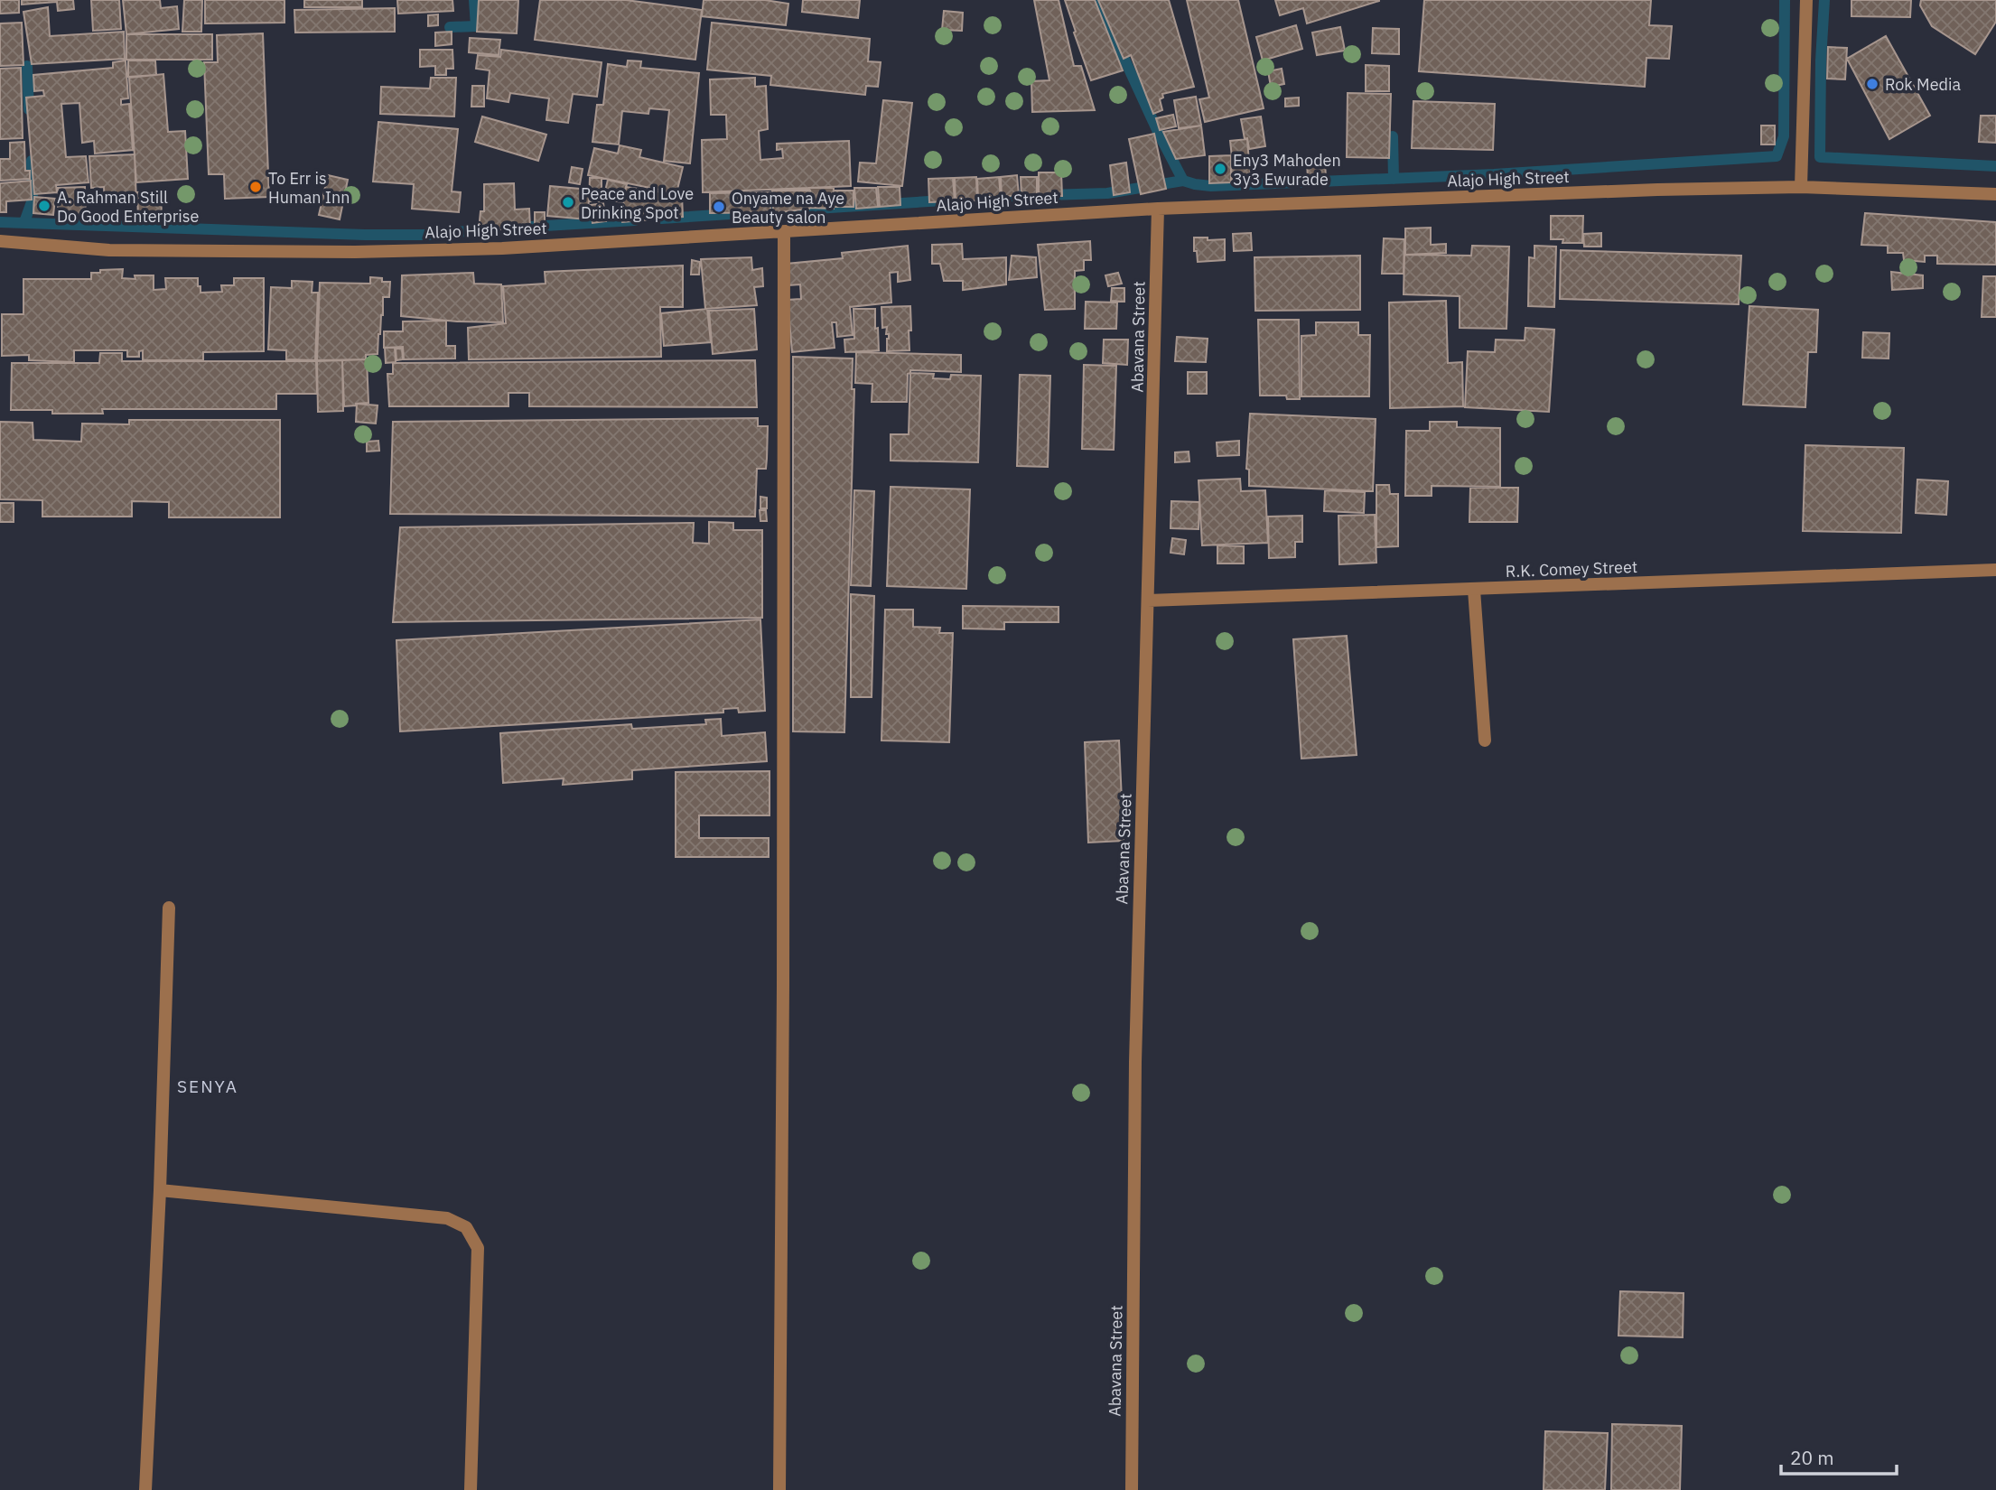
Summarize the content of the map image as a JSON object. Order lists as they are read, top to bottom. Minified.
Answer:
{"streets":{"street":["Alajo High Street","Abavana Street","R.K. Comey Street"]},"crossings":[["Alajo High Street","Abavana Street"],["Abavana Street","R.K. Comey Street"]],"districts":["SENYA"],"places":["Rok Media","Eny3 Mahoden 3y3 Ewurade","To Err is Human Inn","Peace and Love Drinking Spot","A. Rahman Still Do Good Enterprise","Onyame na Aye Beauty salon"],"scale_bar":"20 m"}
